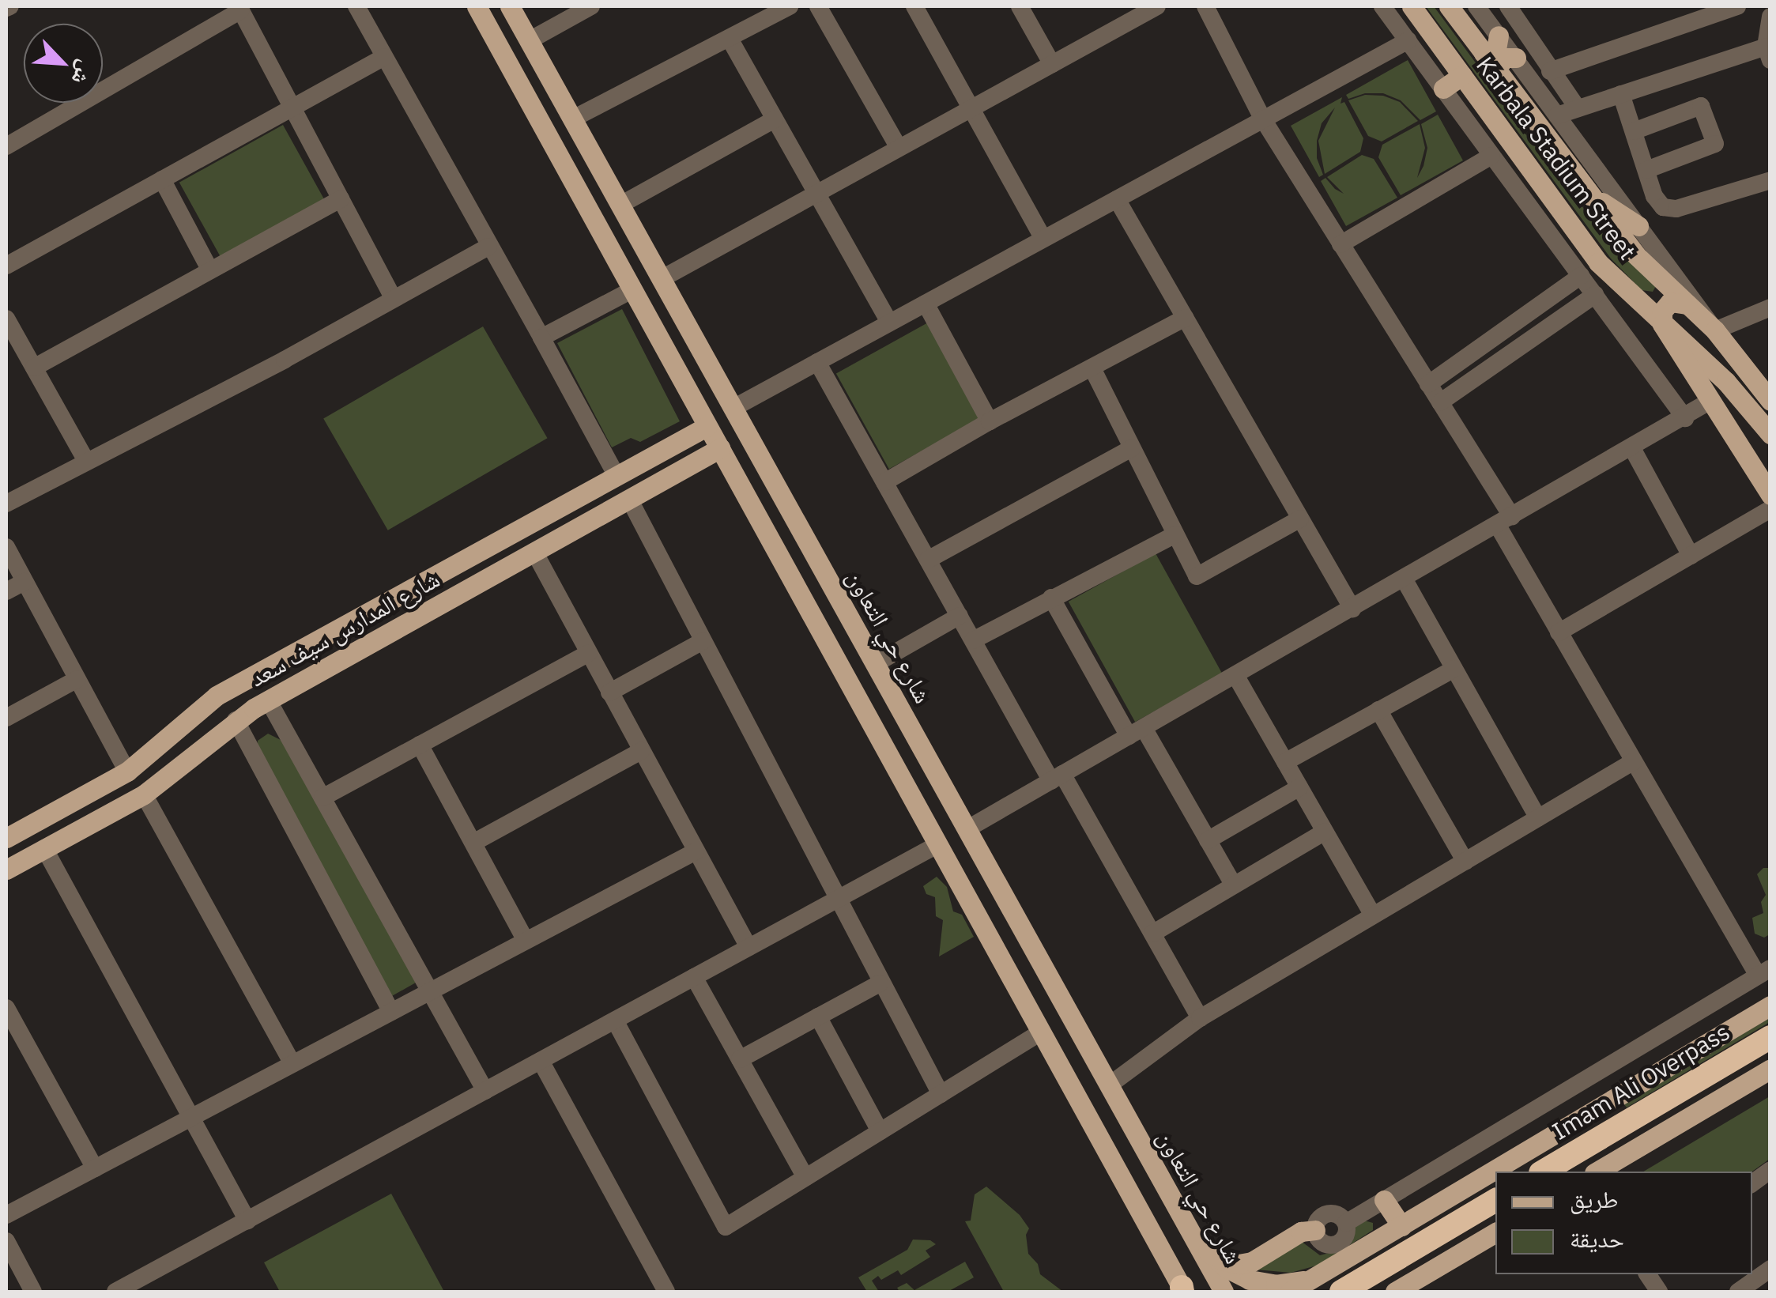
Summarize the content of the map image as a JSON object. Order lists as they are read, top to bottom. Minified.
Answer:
{"streets":{"highway":["Imam Ali Overpass"],"main road":["Karbala Stadium Street","شارع المدارس سيف سعد","شارع حي التعاون"]},"legend":["طريق","حديقة"],"north":"bottom right"}
